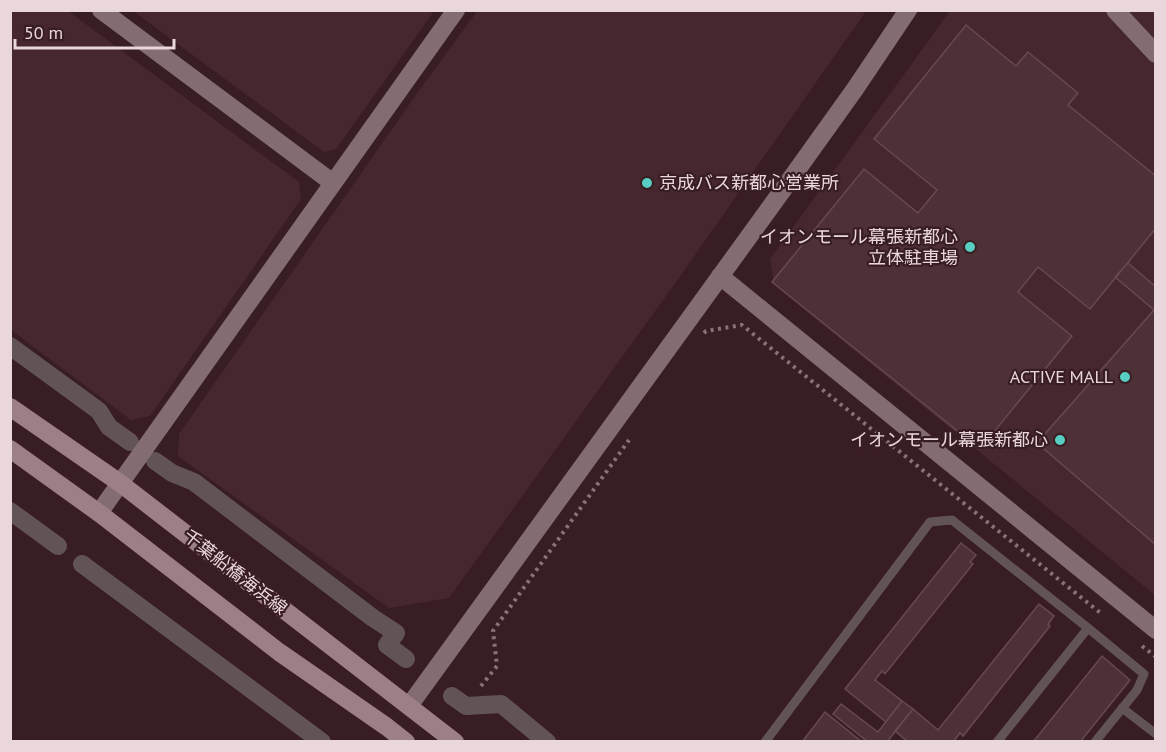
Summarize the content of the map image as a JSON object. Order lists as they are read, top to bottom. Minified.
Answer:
{"streets":{"main road":["千葉船橋海浜線"]},"places":["京成バス新都心営業所","イオンモール幕張新都心 立体駐車場","ACTIVE MALL","イオンモール幕張新都心"],"scale_bar":"50 m"}
